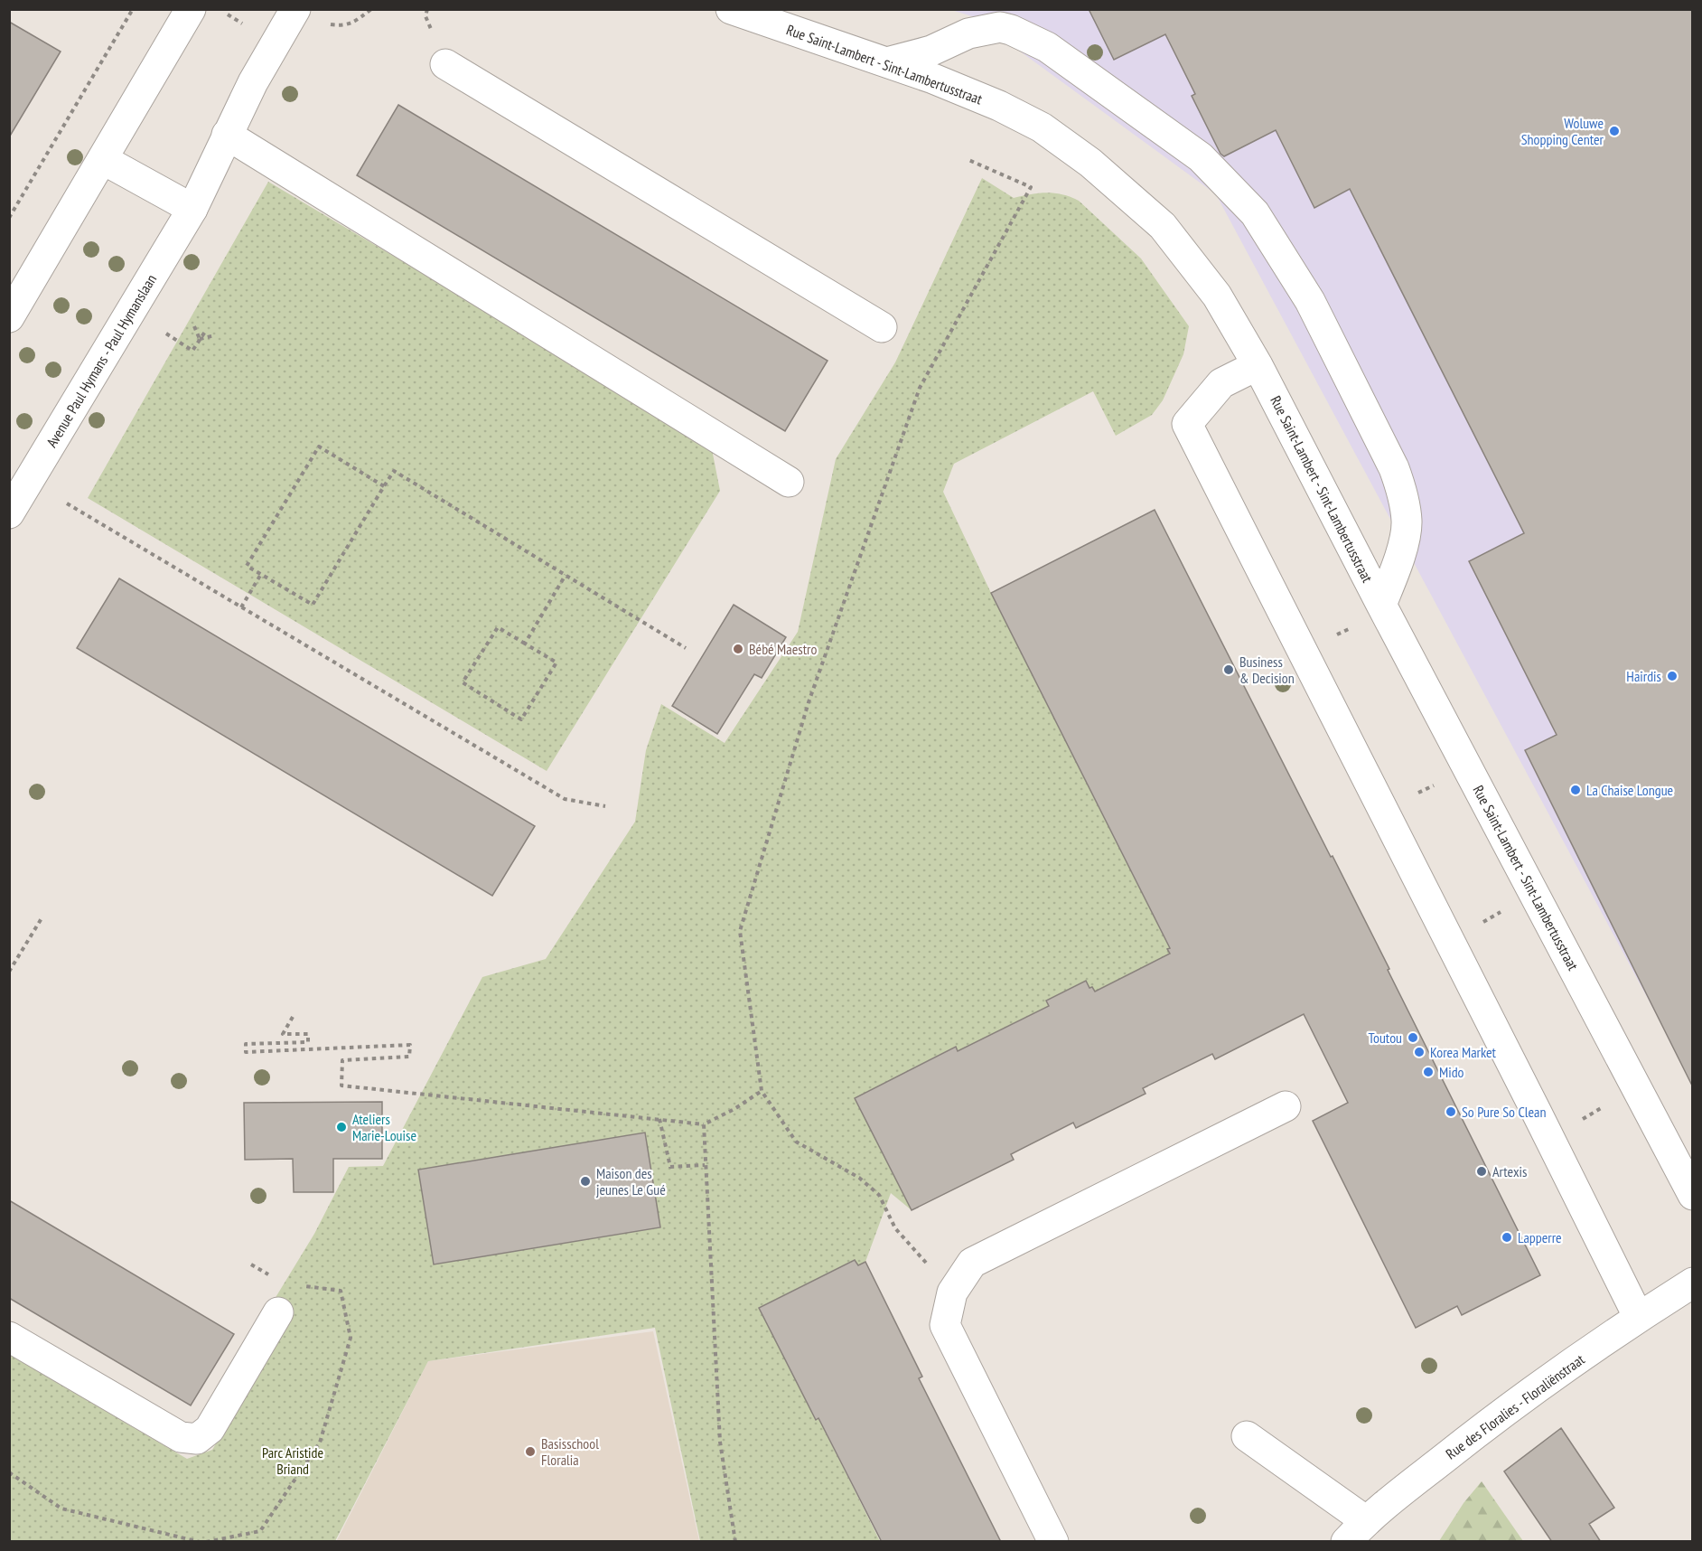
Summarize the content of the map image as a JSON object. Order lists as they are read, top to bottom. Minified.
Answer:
{"streets":{"street":["Rue Saint-Lambert - Sint-Lambertusstraat","Avenue Paul Hymans - Paul Hymanslaan","Rue des Floralies - Floraliënstraat"]},"parks":["Parc Aristide Briand"],"places":["Woluwe Shopping Center","Bébé Maestro","Business & Decision","Hairdis","La Chaise Longue","Toutou","Korea Market","Mido","So Pure So Clean","Ateliers Marie-Louise","Artexis","Maison des jeunes Le Gué","Lapperre","Basisschool Floralia"]}
